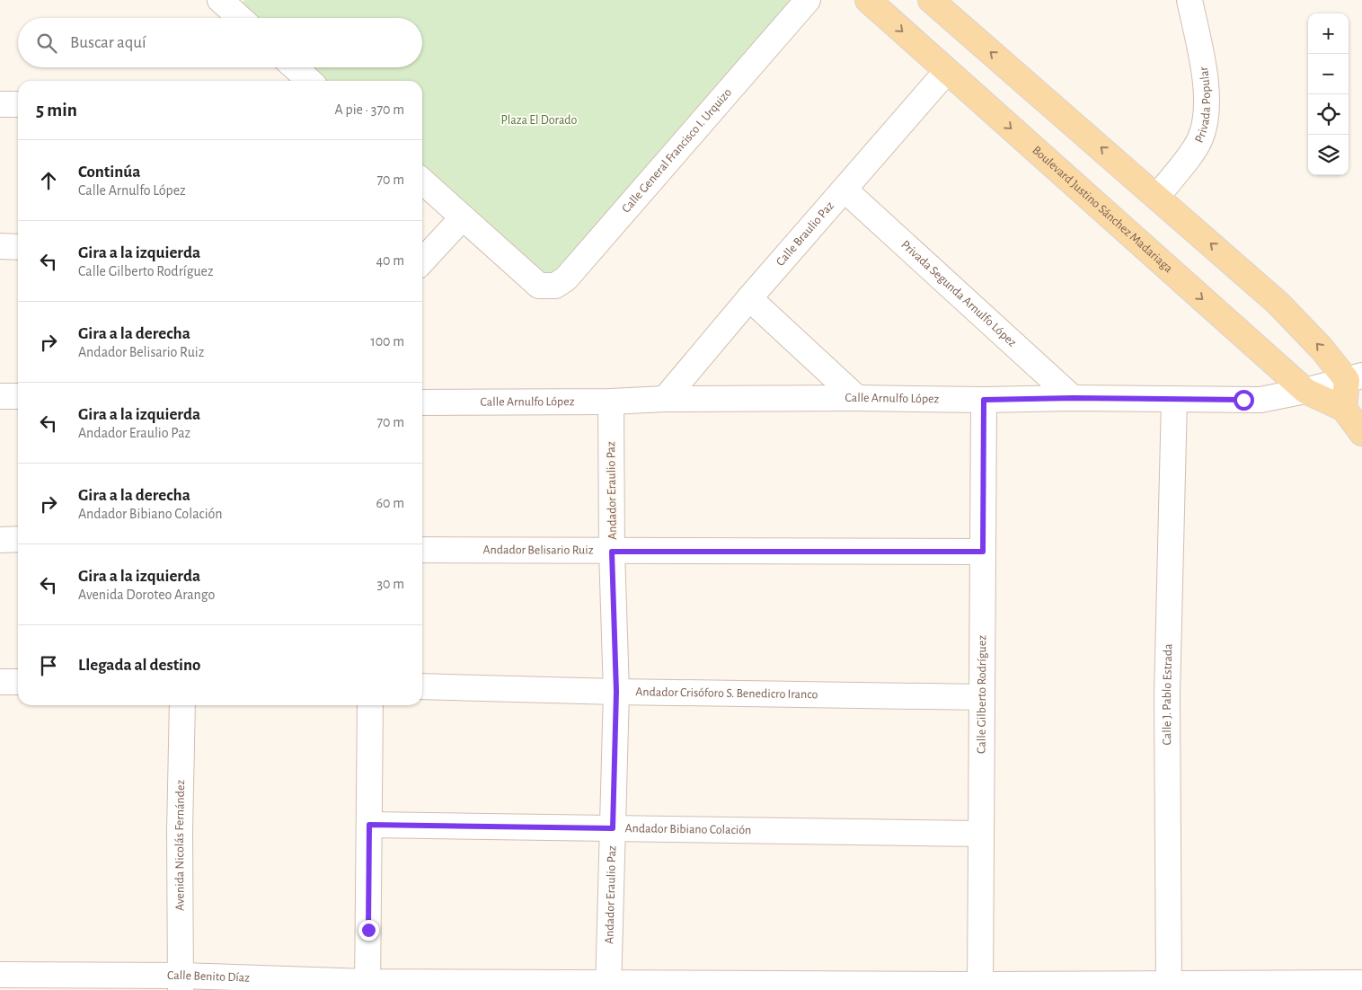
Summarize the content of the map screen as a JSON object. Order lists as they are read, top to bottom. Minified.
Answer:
{"streets":{"main road":["Boulevard Justino Sánchez Madariaga"],"street":["Privada Popular","Calle General Francisco I. Urquizo","Calle Braulio Paz","Privada Segunda Arnulfo López","Calle Arnulfo López","Andador Eraulio Paz","Andador Belisario Ruiz","Andador Crisóforo S. Benedicro Iranco","Calle Gilberto Rodríguez","Calle J. Pablo Estrada","Andador Bibiano Colación","Avenida Nicolás Fernández","Calle Benito Díaz"]},"crossings":[["Boulevard Justino Sánchez Madariaga","Calle Braulio Paz"],["Boulevard Justino Sánchez Madariaga","Calle Arnulfo López"],["Calle Braulio Paz","Privada Segunda Arnulfo López"],["Calle Braulio Paz","Calle Arnulfo López"],["Privada Segunda Arnulfo López","Calle Arnulfo López"],["Calle Arnulfo López","Andador Eraulio Paz"],["Calle Arnulfo López","Calle Gilberto Rodríguez"],["Calle Arnulfo López","Calle J. Pablo Estrada"],["Andador Eraulio Paz","Andador Belisario Ruiz"],["Andador Eraulio Paz","Andador Crisóforo S. Benedicro Iranco"],["Andador Eraulio Paz","Andador Bibiano Colación"],["Andador Eraulio Paz","Calle Benito Díaz"],["Andador Belisario Ruiz","Calle Gilberto Rodríguez"],["Andador Crisóforo S. Benedicro Iranco","Calle Gilberto Rodríguez"],["Calle Gilberto Rodríguez","Andador Bibiano Colación"],["Calle Gilberto Rodríguez","Calle Benito Díaz"],["Calle J. Pablo Estrada","Calle Benito Díaz"],["Avenida Nicolás Fernández","Calle Benito Díaz"]],"parks":["Plaza El Dorado"],"page":{"map_buttons":["+","−"],"search":"Buscar aquí","heading":["5 min","A pie · 370 m"],"list":[["Continúa","Calle Arnulfo López","70 m"],["Gira a la izquierda","Calle Gilberto Rodríguez","40 m"],["Gira a la derecha","Andador Belisario Ruiz","100 m"],["Gira a la izquierda","Andador Eraulio Paz","70 m"],["Gira a la derecha","Andador Bibiano Colación","60 m"],["Gira a la izquierda","Avenida Doroteo Arango","30 m"],"Llegada al destino"]}}
